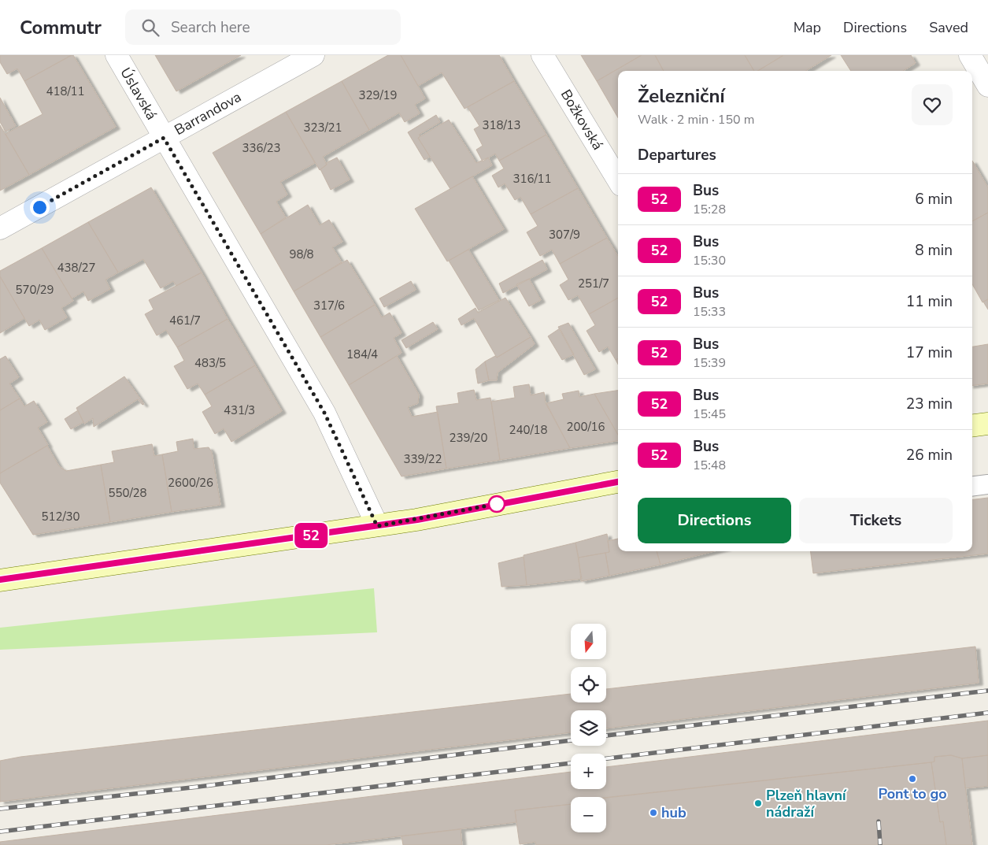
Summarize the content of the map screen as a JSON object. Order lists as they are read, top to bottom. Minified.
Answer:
{"streets":{"street":["Úslavská","Barrandova","Božkovská"]},"crossings":[["Úslavská","Barrandova"]],"places":["Pont to go","Plzeň hlavní nádraží","hub"],"lines":["bus line 52"],"house_numbers":["418/11","329/19","318/13","323/21","336/23","316/11","307/9","98/8","438/27","251/7","570/29","317/6","461/7","184/4","483/5","431/3","200/16","240/18","239/20","339/22","2600/26","550/28","512/30"],"north":"bottom","page":{"header":"Commutr","search":"Search here","nav":["Map","Directions","Saved"],"on_map":"52","heading":[["Železniční","Walk · 2 min · 150 m"],"Departures"],"list":[{"mark":"52","name":"Bus","note":"15:28","value":"6 min"},{"mark":"52","name":"Bus","note":"15:30","value":"8 min"},{"mark":"52","name":"Bus","note":"15:33","value":"11 min"},{"mark":"52","name":"Bus","note":"15:39","value":"17 min"},{"mark":"52","name":"Bus","note":"15:45","value":"23 min"},{"mark":"52","name":"Bus","note":"15:48","value":"26 min"}],"buttons":["Directions","Tickets"],"map_buttons":["+","−"]}}
